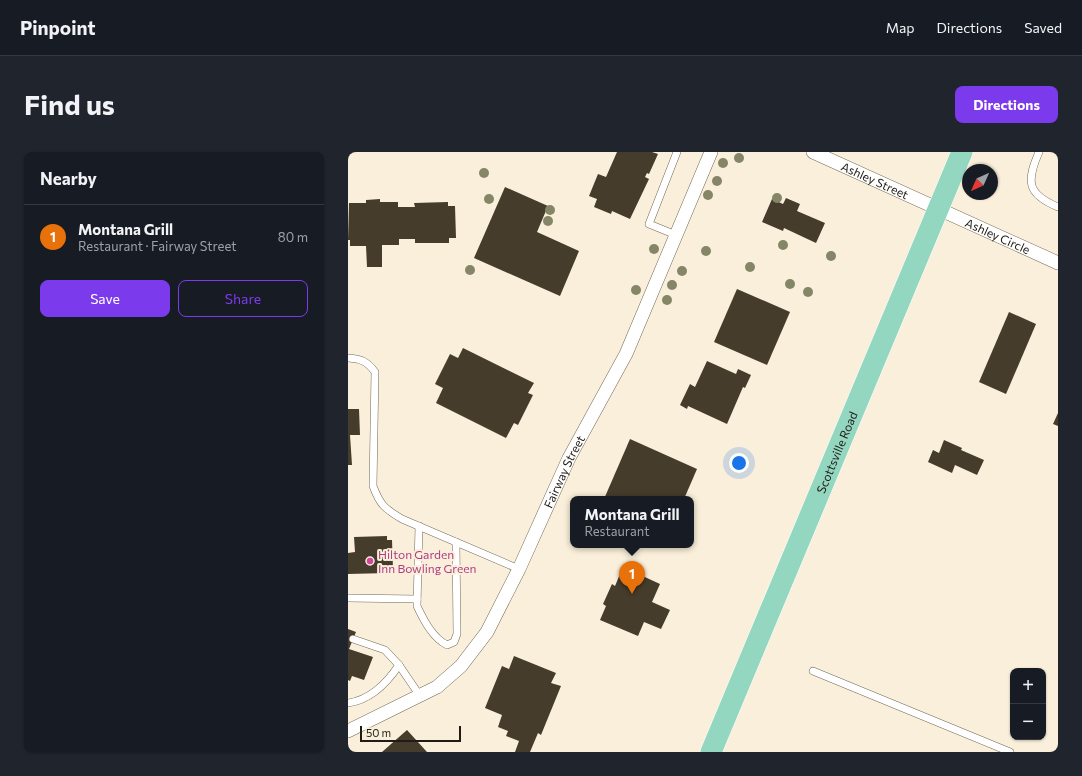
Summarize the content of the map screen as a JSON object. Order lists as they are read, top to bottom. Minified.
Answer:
{"streets":{"main road":["Scottsville Road"],"street":["Ashley Street","Ashley Circle","Fairway Street"]},"crossings":[["Ashley Street","Ashley Circle"],["Ashley Street","Scottsville Road"],["Ashley Circle","Scottsville Road"]],"places":["Hilton Garden Inn Bowling Green"],"scale_bar":"50 m","north":"bottom left","page":{"header":"Pinpoint","nav":["Map","Directions","Saved"],"buttons":["Directions",["Save","Share"]],"title":"Find us","heading":"Nearby","list":[{"mark":"1","name":"Montana Grill","note":"Restaurant · Fairway Street","value":"80 m"}],"popup":["Montana Grill","Restaurant"],"pins":"1","map_buttons":["+","−"],"scale":"50 m"}}
